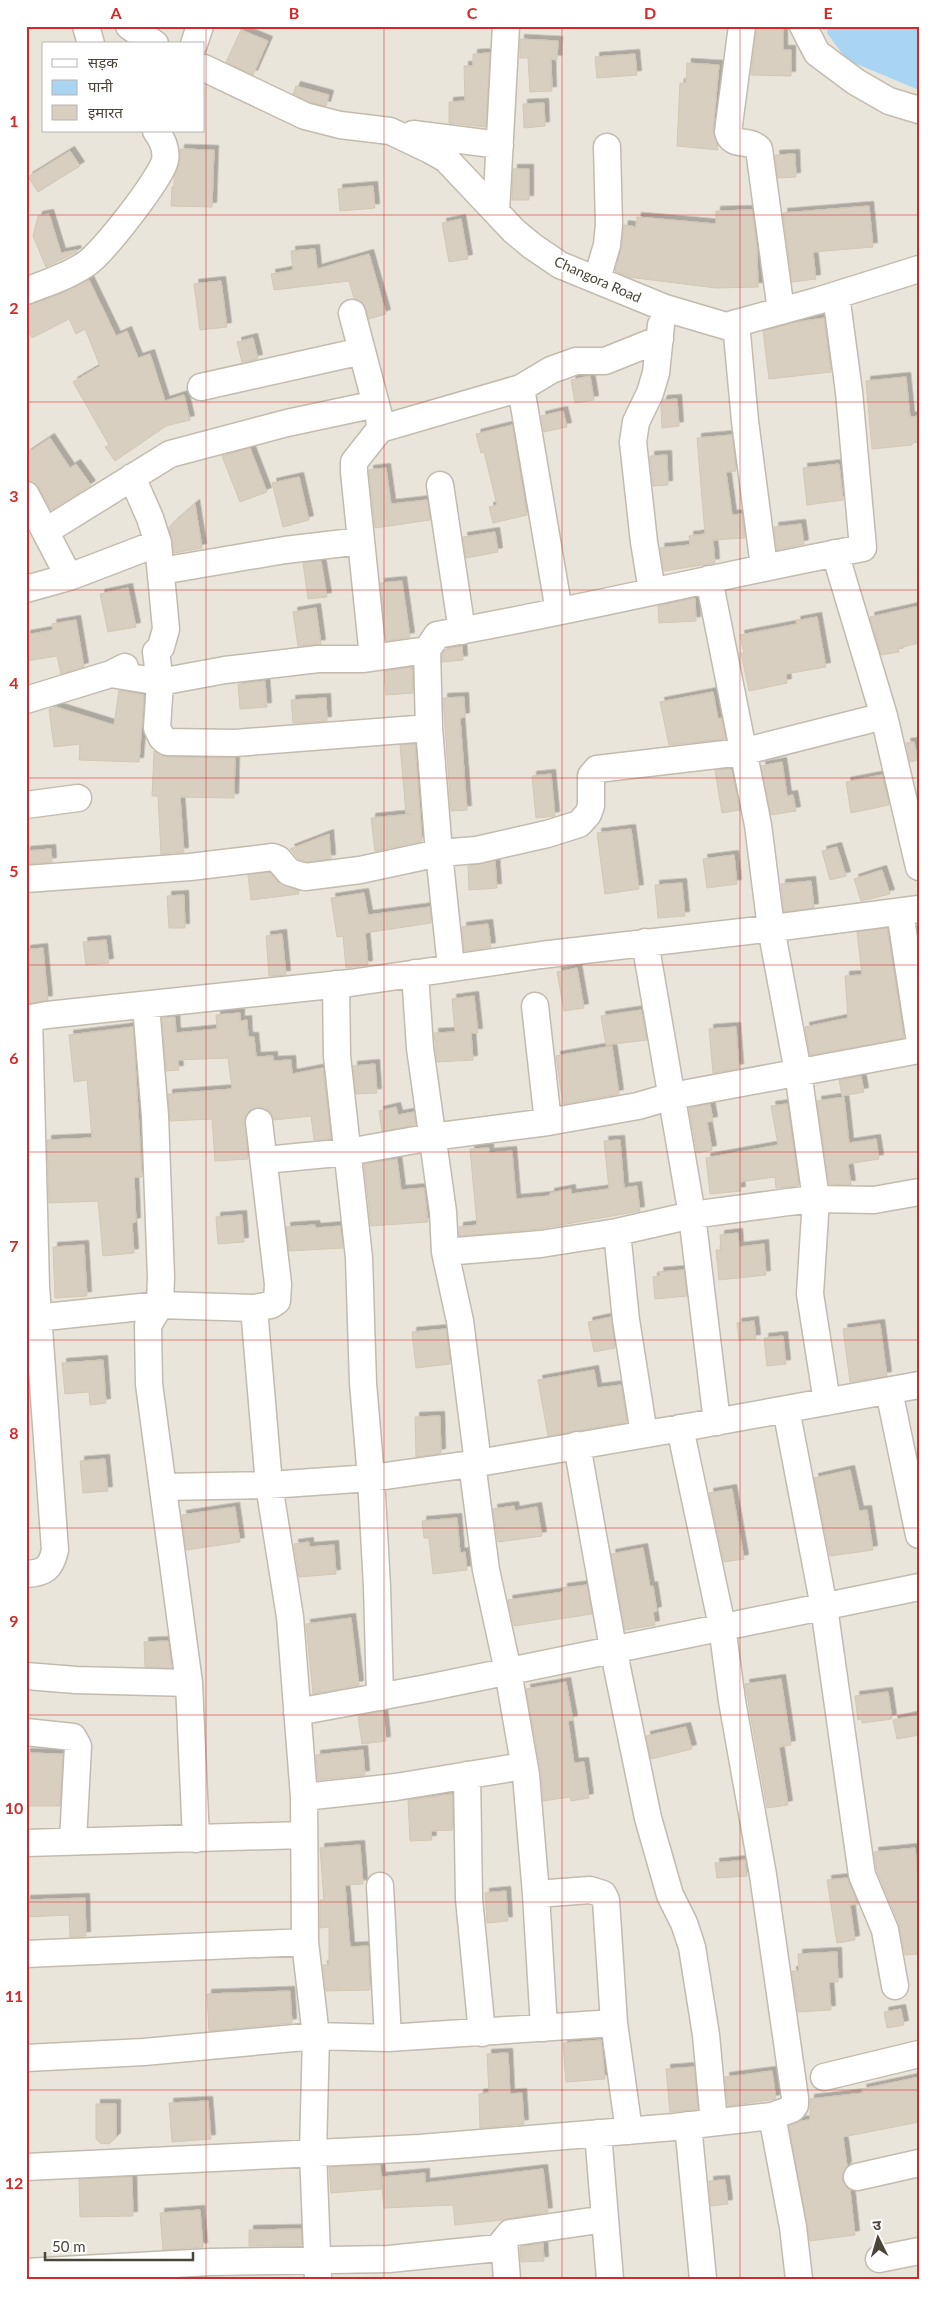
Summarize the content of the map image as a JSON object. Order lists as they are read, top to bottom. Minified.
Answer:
{"streets":{"street":["Changora Road"]},"legend":["सड़क","पानी","इमारत"],"scale_bar":"50 m","north":"top","grid":{"columns":["A","B","C","D","E"],"rows":["1","2","3","4","5","6","7","8","9","10","11","12"]}}
